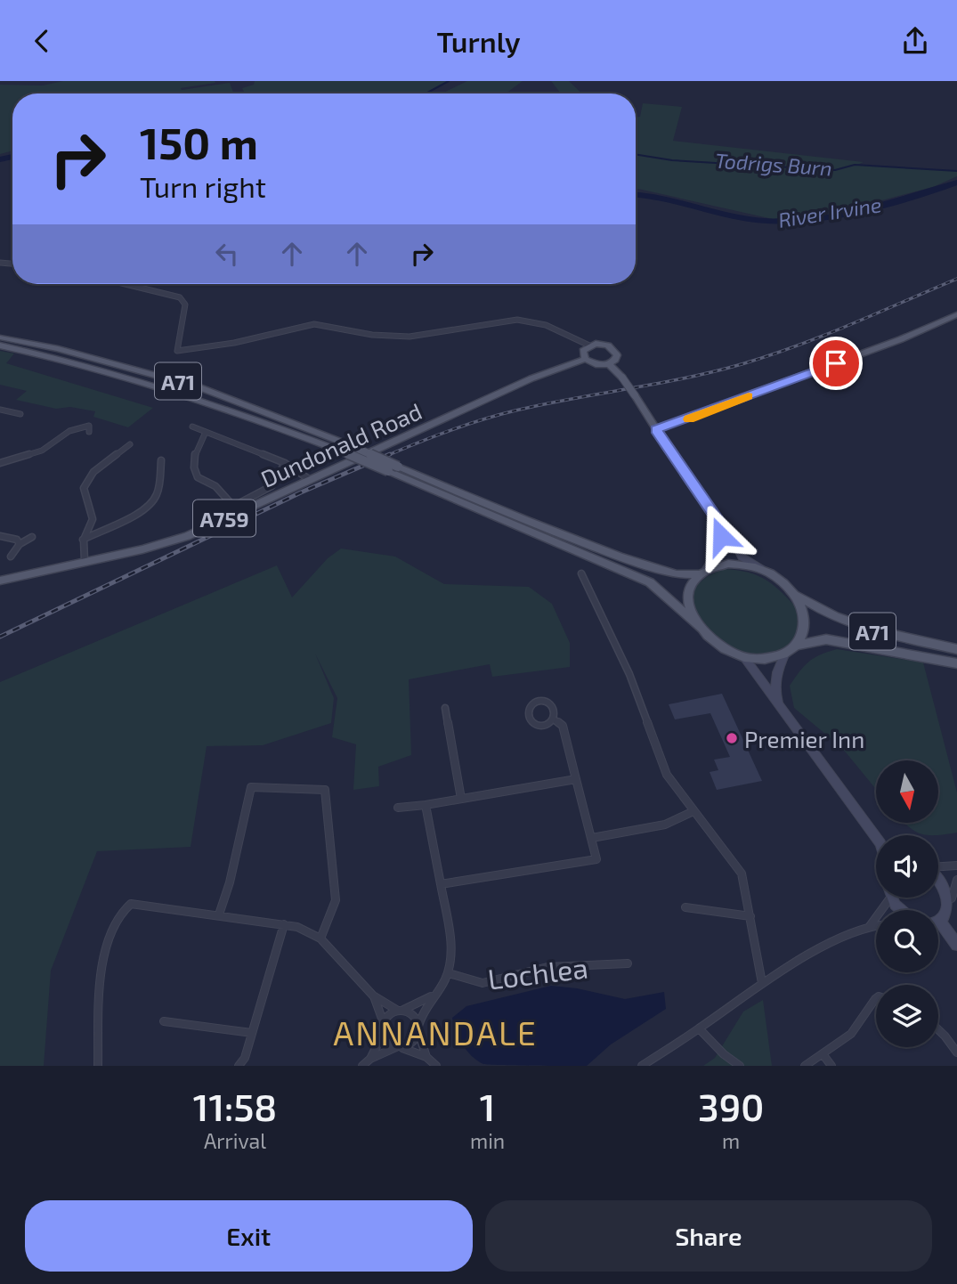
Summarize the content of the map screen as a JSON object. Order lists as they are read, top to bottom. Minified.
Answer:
{"streets":{"main road":["A71","Dundonald Road","A759"],"street":["Lochlea"]},"districts":["ANNANDALE"],"water":["Todrigs Burn","River Irvine"],"places":["Premier Inn"],"north":"bottom","page":{"header":"Turnly","turn":["150 m","Turn right"],"eta":["11:58","Arrival","1","min","390","m"],"buttons":["Exit","Share"]}}
